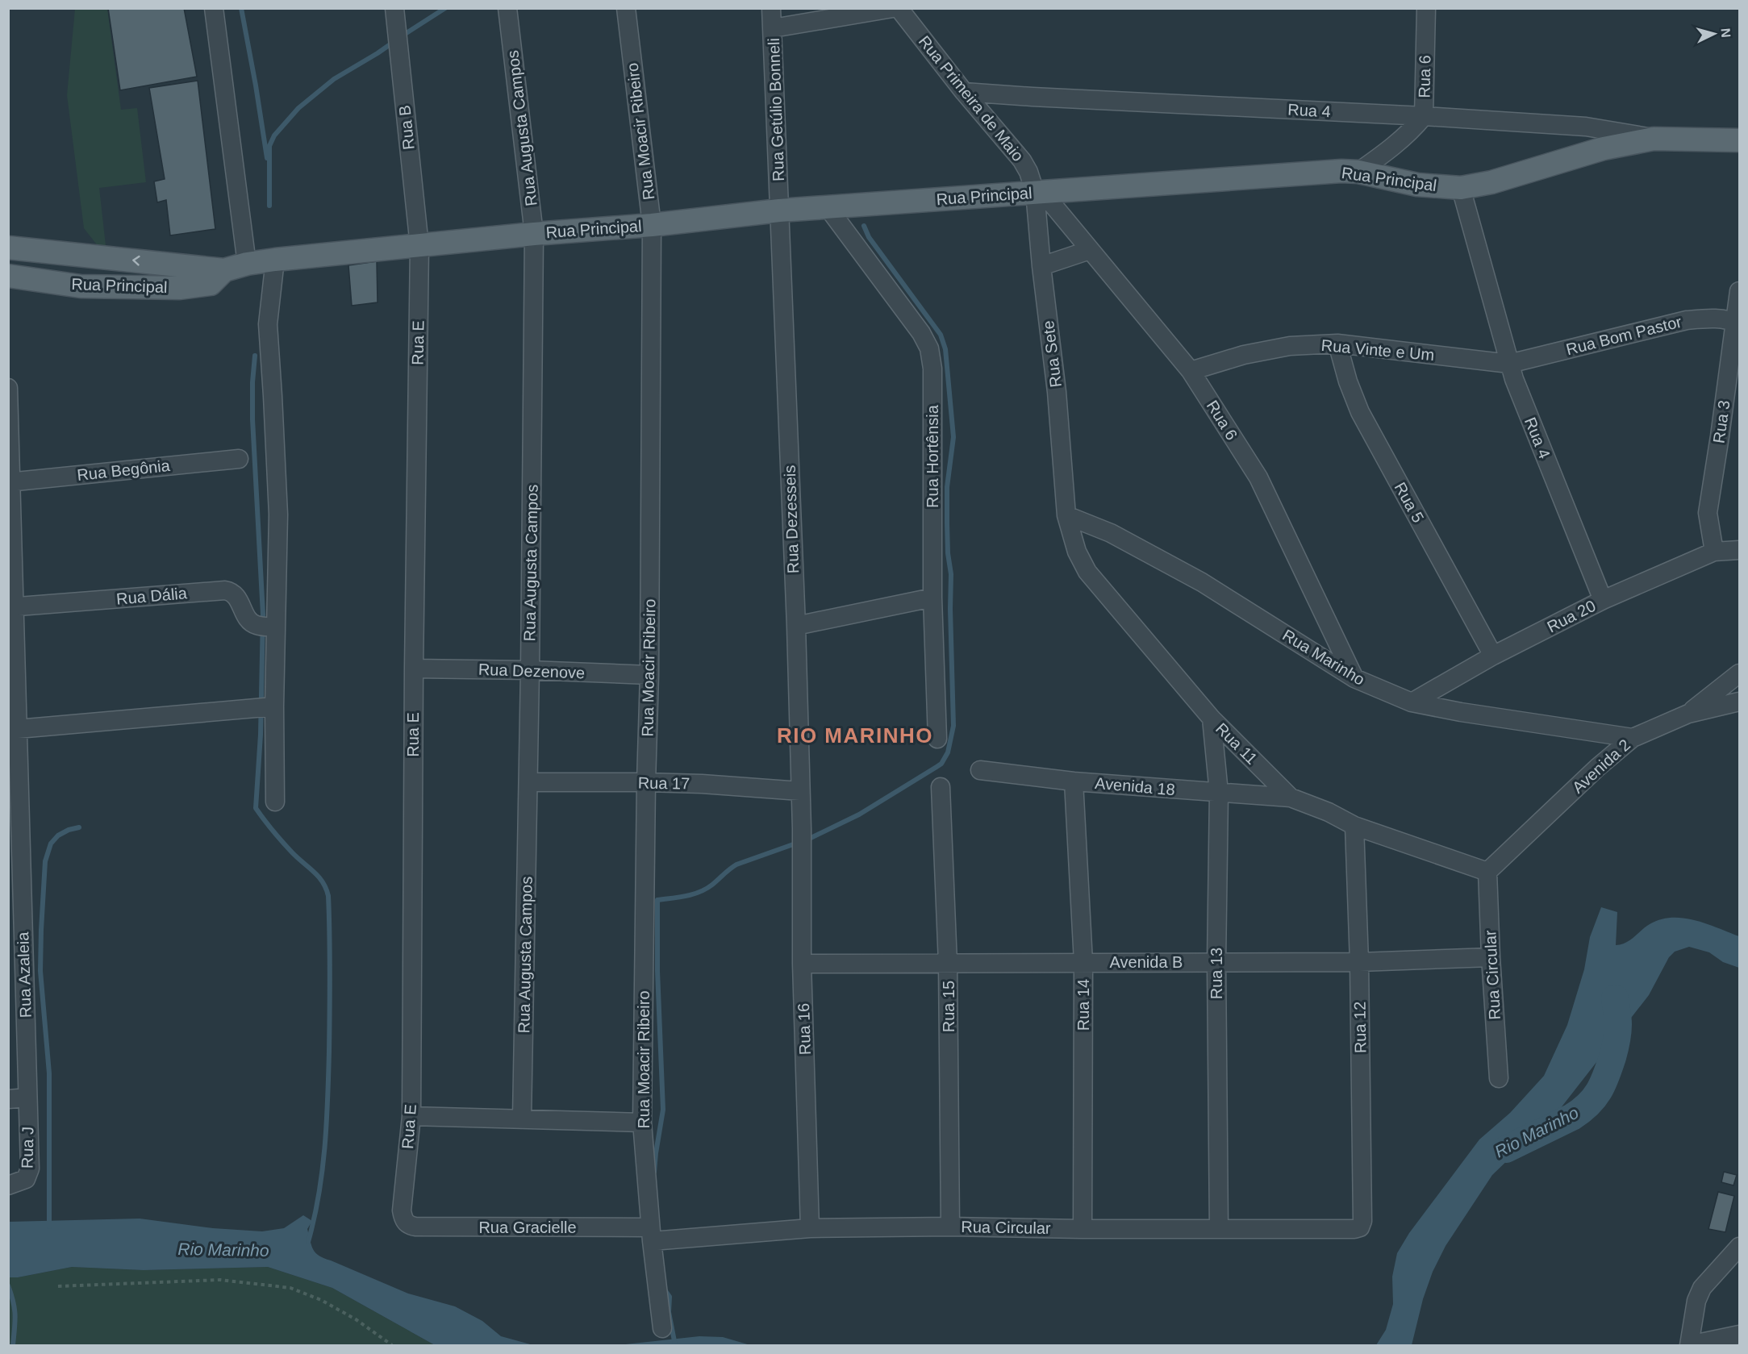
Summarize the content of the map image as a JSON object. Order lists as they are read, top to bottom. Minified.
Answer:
{"streets":{"main road":["Rua Principal"],"street":["Rua 6","Rua Primeira de Maio","Rua Getúlio Bonneli","Rua 4","Rua B","Rua Augusta Campos","Rua Moacir Ribeiro","Rua Bom Pastor","Rua E","Rua Vinte e Um","Rua Sete","Rua 3","Rua Hortênsia","Rua Begônia","Rua 5","Rua Dezesseis","Rua Dália","Rua 20","Rua Marinho","Rua Dezenove","Rua 11","Avenida 2","Rua 17","Avenida 18","Avenida B","Rua 13","Rua Azaleia","Rua Circular","Rua 14","Rua 15","Rua 12","Rua 16","Rua J","Rua Gracielle"]},"crossings":[["Rua 6","Rua Primeira de Maio"],["Rua 6","Rua 4"],["Rua 6","Rua Principal"],["Rua 6","Rua Vinte e Um"],["Rua 6","Rua Sete"],["Rua 6","Rua Marinho"],["Rua Primeira de Maio","Rua 4"],["Rua Primeira de Maio","Rua Principal"],["Rua Primeira de Maio","Rua Sete"],["Rua Getúlio Bonneli","Rua Principal"],["Rua Getúlio Bonneli","Rua Dezesseis"],["Rua 4","Rua Principal"],["Rua 4","Rua Bom Pastor"],["Rua 4","Rua Vinte e Um"],["Rua 4","Rua 20"],["Rua B","Rua Principal"],["Rua B","Rua E"],["Rua Augusta Campos","Rua Principal"],["Rua Augusta Campos","Rua Dezenove"],["Rua Augusta Campos","Rua 17"],["Rua Moacir Ribeiro","Rua Principal"],["Rua Moacir Ribeiro","Rua Dezenove"],["Rua Moacir Ribeiro","Rua 17"],["Rua Moacir Ribeiro","Rua Circular"],["Rua Moacir Ribeiro","Rua Gracielle"],["Rua Principal","Rua E"],["Rua Principal","Rua Sete"],["Rua Principal","Rua Hortênsia"],["Rua Principal","Rua Dezesseis"],["Rua Bom Pastor","Rua Vinte e Um"],["Rua Bom Pastor","Rua 3"],["Rua E","Rua Dezenove"],["Rua E","Rua Gracielle"],["Rua Vinte e Um","Rua 5"],["Rua Sete","Rua Marinho"],["Rua Sete","Rua 11"],["Rua 3","Rua 20"],["Rua Begônia","Rua Azaleia"],["Rua 5","Rua 20"],["Rua Dezesseis","Rua 17"],["Rua Dezesseis","Rua 16"],["Rua Dália","Rua Azaleia"],["Rua 20","Rua Marinho"],["Rua Marinho","Rua 11"],["Rua Marinho","Avenida 2"],["Rua 11","Avenida 2"],["Rua 11","Avenida 18"],["Rua 11","Rua 13"],["Rua 11","Rua Circular"],["Rua 11","Rua 12"],["Avenida 2","Rua Circular"],["Avenida 18","Rua 13"],["Avenida 18","Rua 14"],["Avenida B","Rua 13"],["Avenida B","Rua Circular"],["Avenida B","Rua 14"],["Avenida B","Rua 15"],["Avenida B","Rua 12"],["Avenida B","Rua 16"],["Rua 13","Rua Circular"],["Rua Azaleia","Rua J"],["Rua Circular","Rua 14"],["Rua Circular","Rua 15"],["Rua Circular","Rua 12"],["Rua Circular","Rua 16"],["Rua Circular","Rua Gracielle"]],"districts":["RIO MARINHO"],"water":["Rio Marinho"],"north":"right"}
